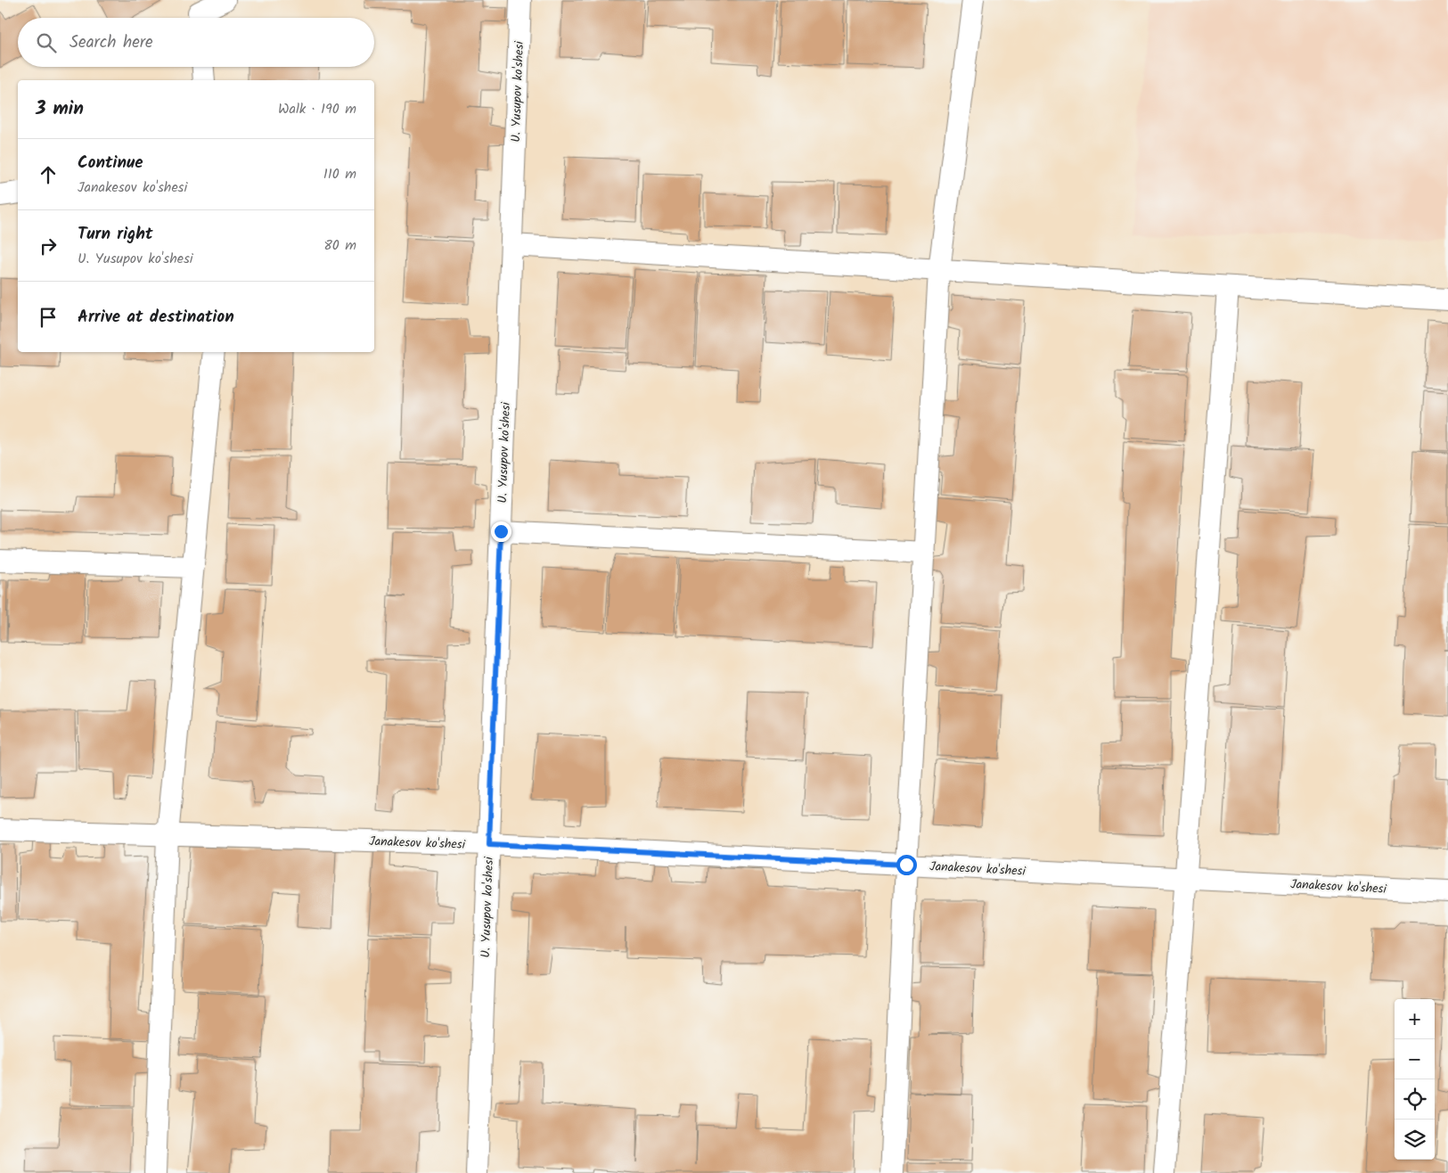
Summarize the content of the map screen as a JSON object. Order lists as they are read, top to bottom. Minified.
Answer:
{"streets":{"street":["U. Yusupov ko'shesi","Janakesov ko'shesi"]},"crossings":[["U. Yusupov ko'shesi","Janakesov ko'shesi"]],"page":{"search":"Search here","heading":["3 min","Walk · 190 m"],"list":[["Continue","Janakesov ko'shesi","110 m"],["Turn right","U. Yusupov ko'shesi","80 m"],"Arrive at destination"],"map_buttons":["+","−"]}}
